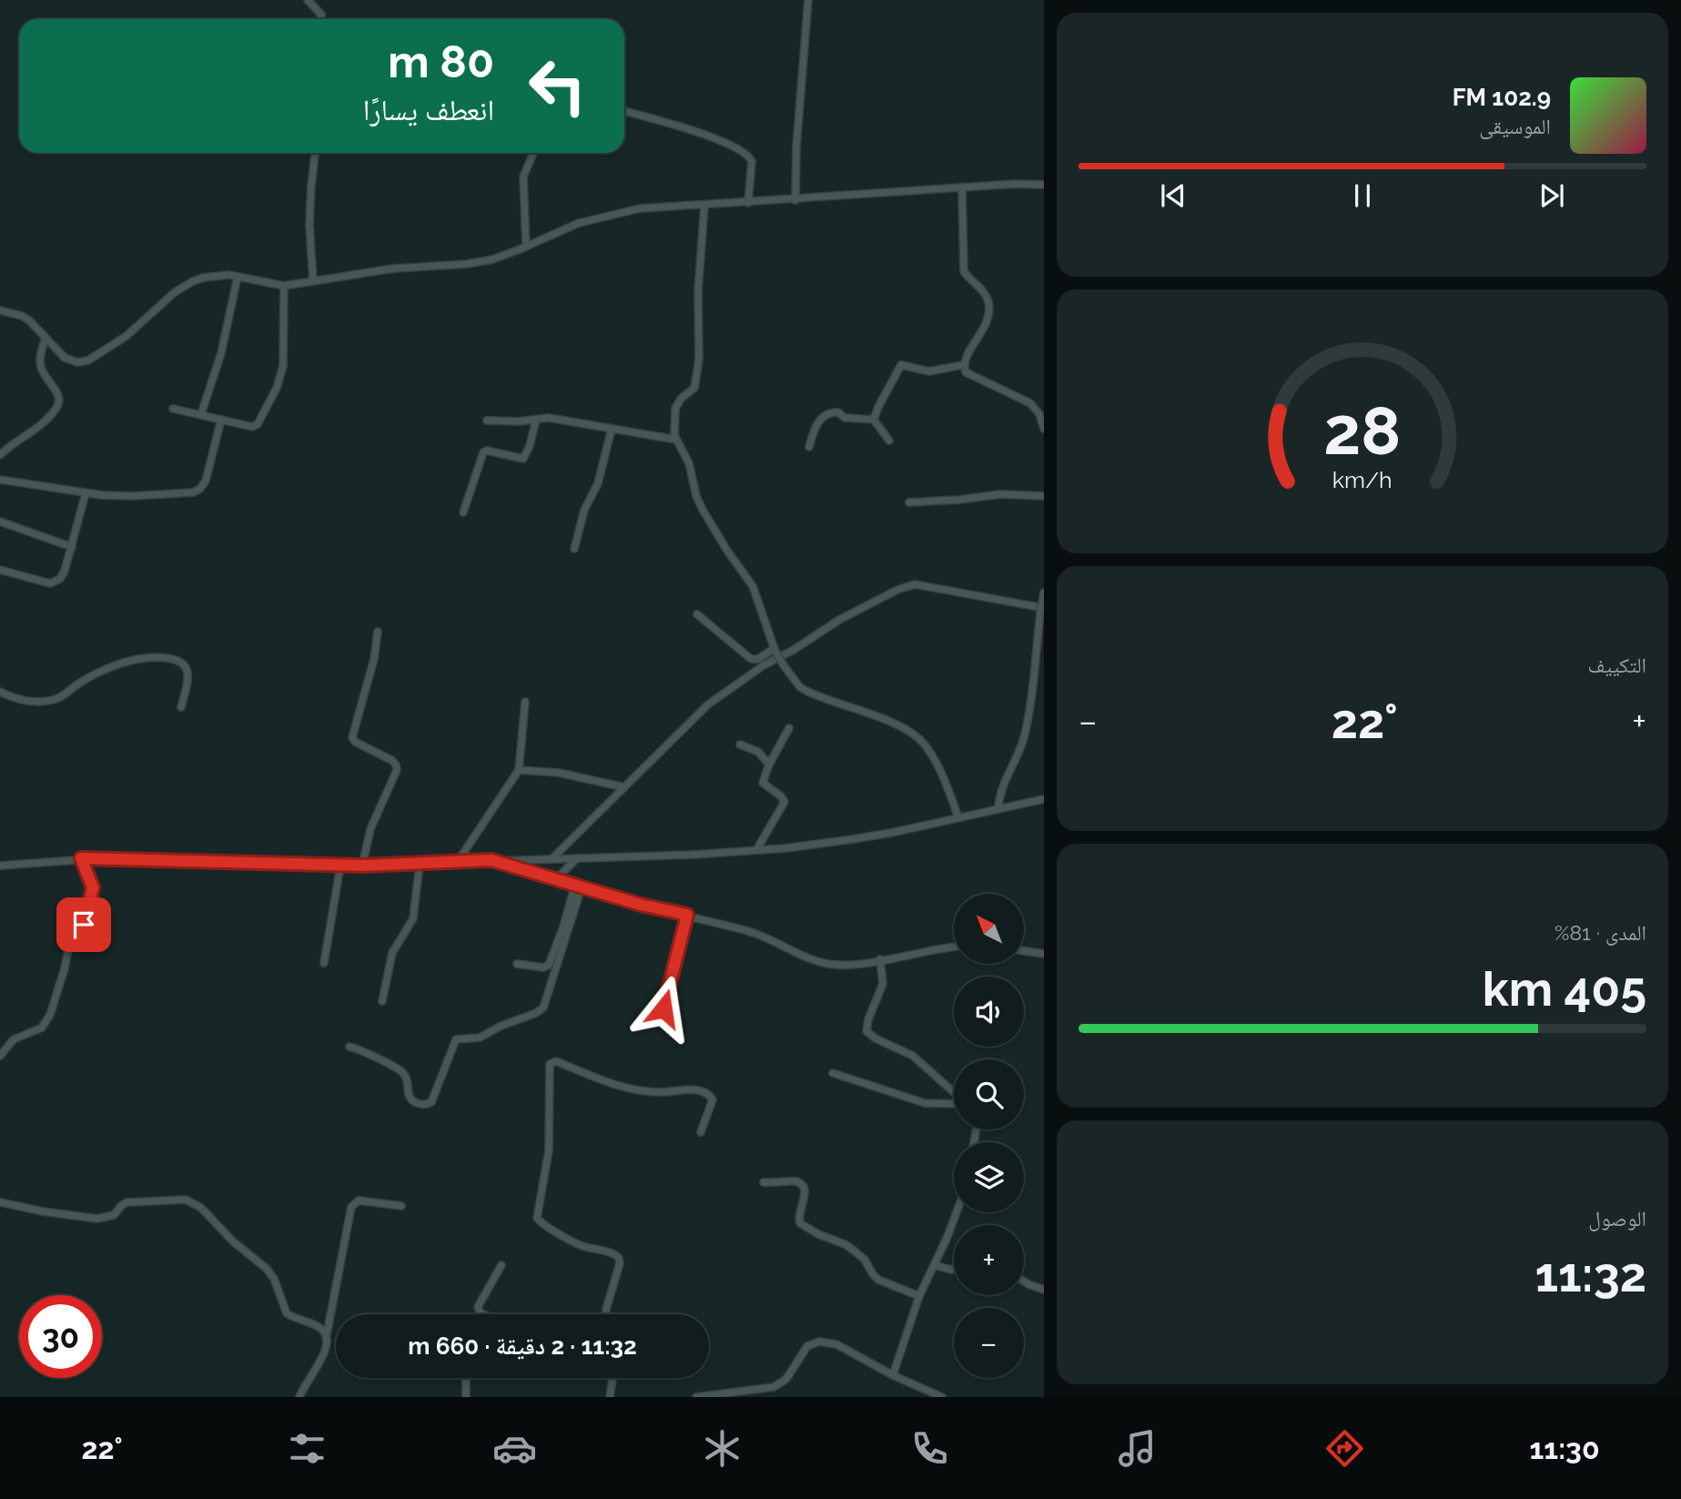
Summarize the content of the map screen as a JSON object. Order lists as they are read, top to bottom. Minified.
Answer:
{"north":"top left","page":{"turn":["80 m","انعطف يسارًا"],"song":["102.9 FM","الموسيقى"],"tile":["التكييف",["المدى · 81%","405 km"],["الوصول","11:32"]],"heat":["−","22°","+"],"map_buttons":["+","−"],"limit":"30","trip":"11:32 · 2 دقيقة · 660 m","tabs":["11:30","22°"],"gauge":["28","km/h"]}}
